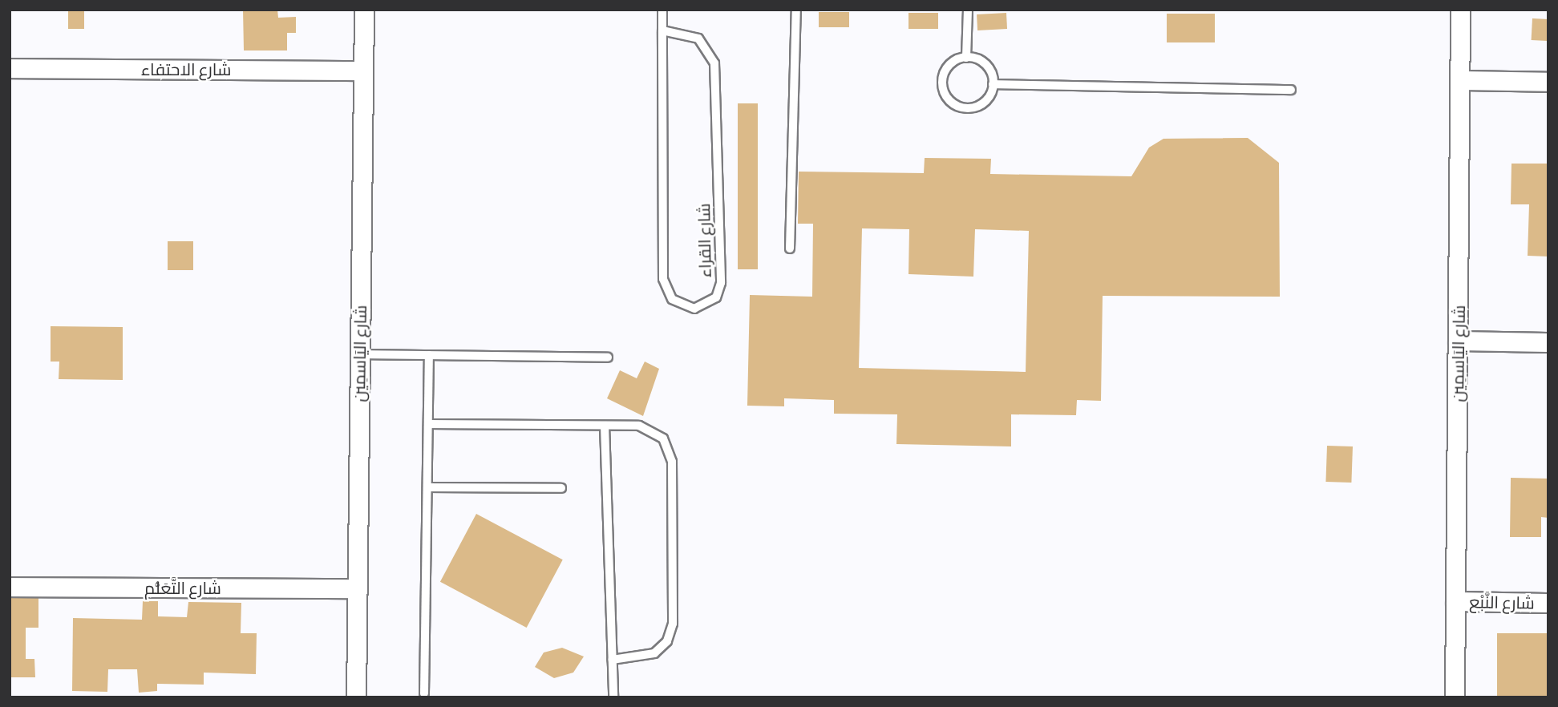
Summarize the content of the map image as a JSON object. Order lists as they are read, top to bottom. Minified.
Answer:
{"streets":{"street":["شارع الاحتفاء","شارع اليَاسمِين","شارع التَّعَلُّم","شارع النَّبْع"],"lane":["شارع القراء"]},"crossings":[["شارع الاحتفاء","شارع اليَاسمِين"],["شارع اليَاسمِين","شارع التَّعَلُّم"],["شارع اليَاسمِين","شارع النَّبْع"]]}
